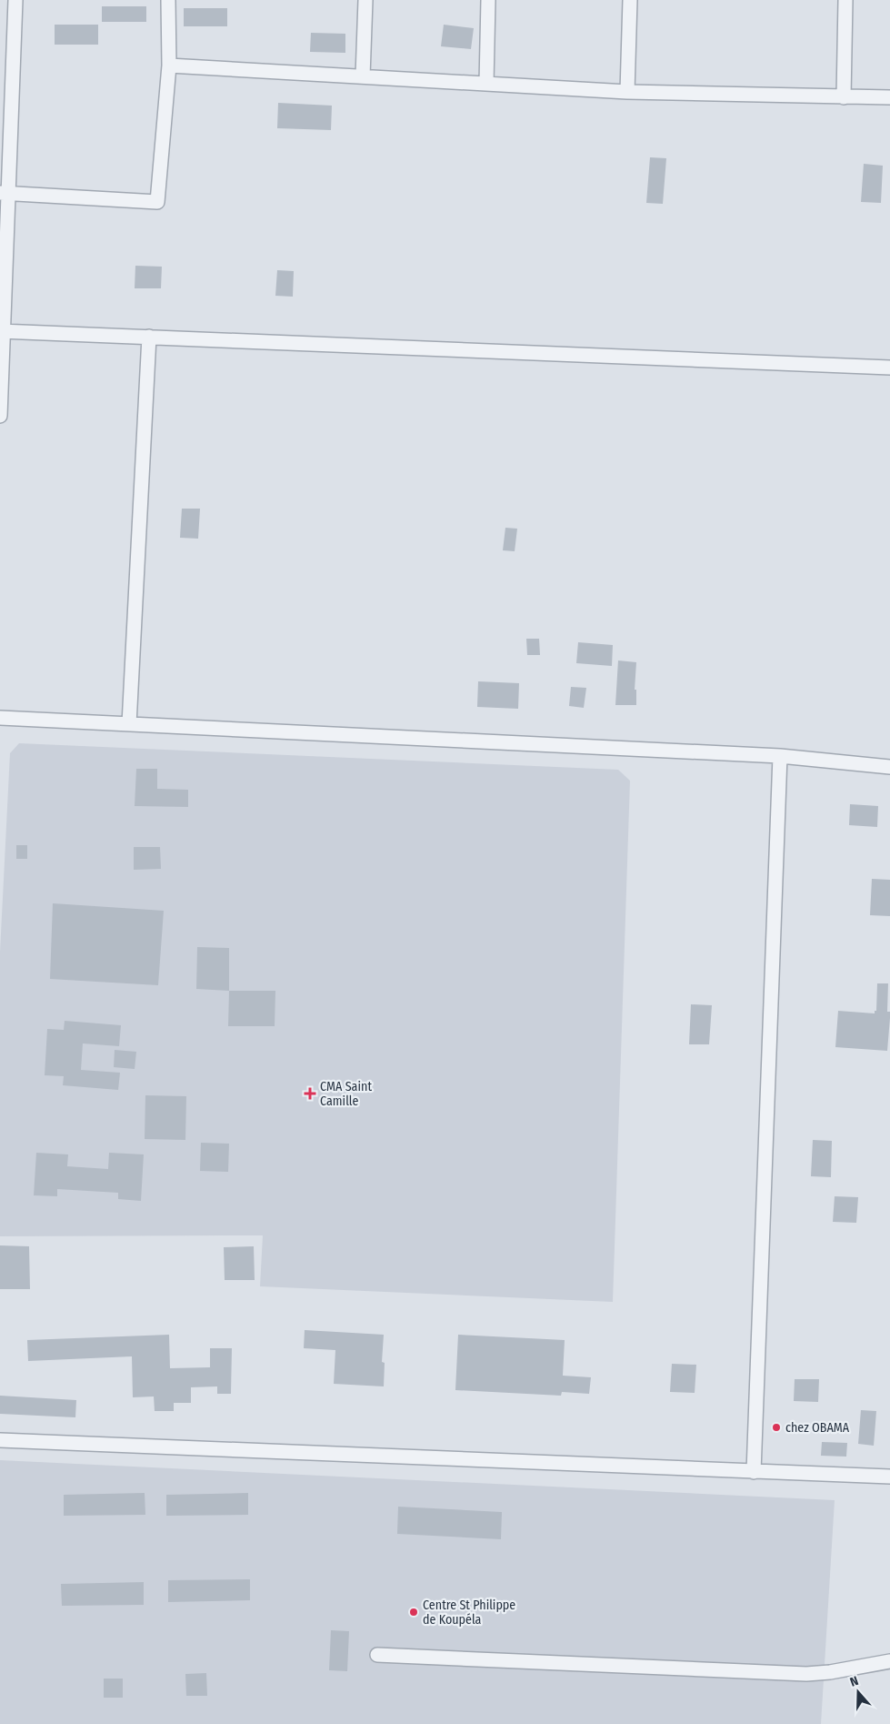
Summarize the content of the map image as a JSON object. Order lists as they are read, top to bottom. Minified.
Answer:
{"places":{"health":["CMA Saint Camille"],"other":["chez OBAMA","Centre St Philippe de Koupéla"]},"north":"top"}
